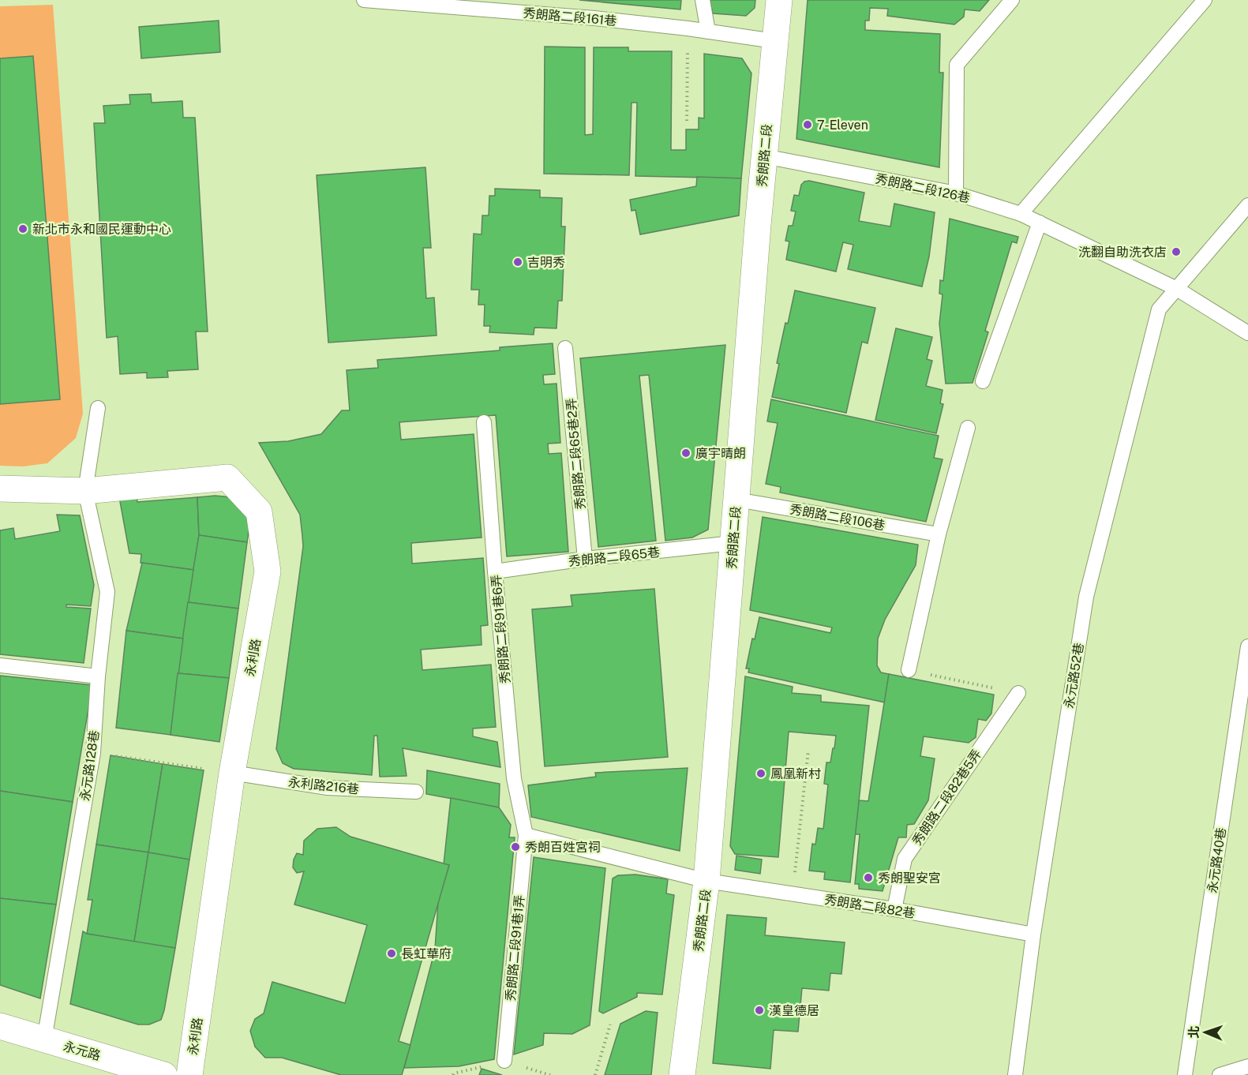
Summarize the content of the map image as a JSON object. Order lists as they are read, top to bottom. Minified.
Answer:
{"streets":{"street":["秀朗路二段","永利路","永元路"],"lane":["秀朗路二段161巷","秀朗路二段126巷","秀朗路二段65巷2弄","秀朗路二段106巷","秀朗路二段65巷","秀朗路二段91巷6弄","永元路52巷","永元路128巷","永利路216巷","秀朗路二段82巷5弄","永元路40巷","秀朗路二段82巷","秀朗路二段91巷1弄"]},"crossings":[["秀朗路二段161巷","秀朗路二段"],["秀朗路二段","秀朗路二段126巷"],["秀朗路二段","秀朗路二段106巷"],["秀朗路二段","秀朗路二段65巷"],["秀朗路二段","秀朗路二段82巷"],["秀朗路二段126巷","永元路52巷"],["秀朗路二段65巷2弄","秀朗路二段65巷"],["秀朗路二段65巷","秀朗路二段91巷6弄"],["秀朗路二段91巷6弄","秀朗路二段82巷"],["秀朗路二段91巷6弄","秀朗路二段91巷1弄"],["永利路","永元路128巷"],["永利路","永利路216巷"],["永元路52巷","秀朗路二段82巷"],["永元路128巷","永元路"],["秀朗路二段82巷5弄","秀朗路二段82巷"],["秀朗路二段82巷","秀朗路二段91巷1弄"]],"places":["7-Eleven","新北市永和國民運動中心","洗翻自助洗衣店","吉明秀","廣宇晴朗","鳳凰新村","秀朗百姓宮祠","秀朗聖安宮","長虹華府","漢皇德居"],"north":"left"}
